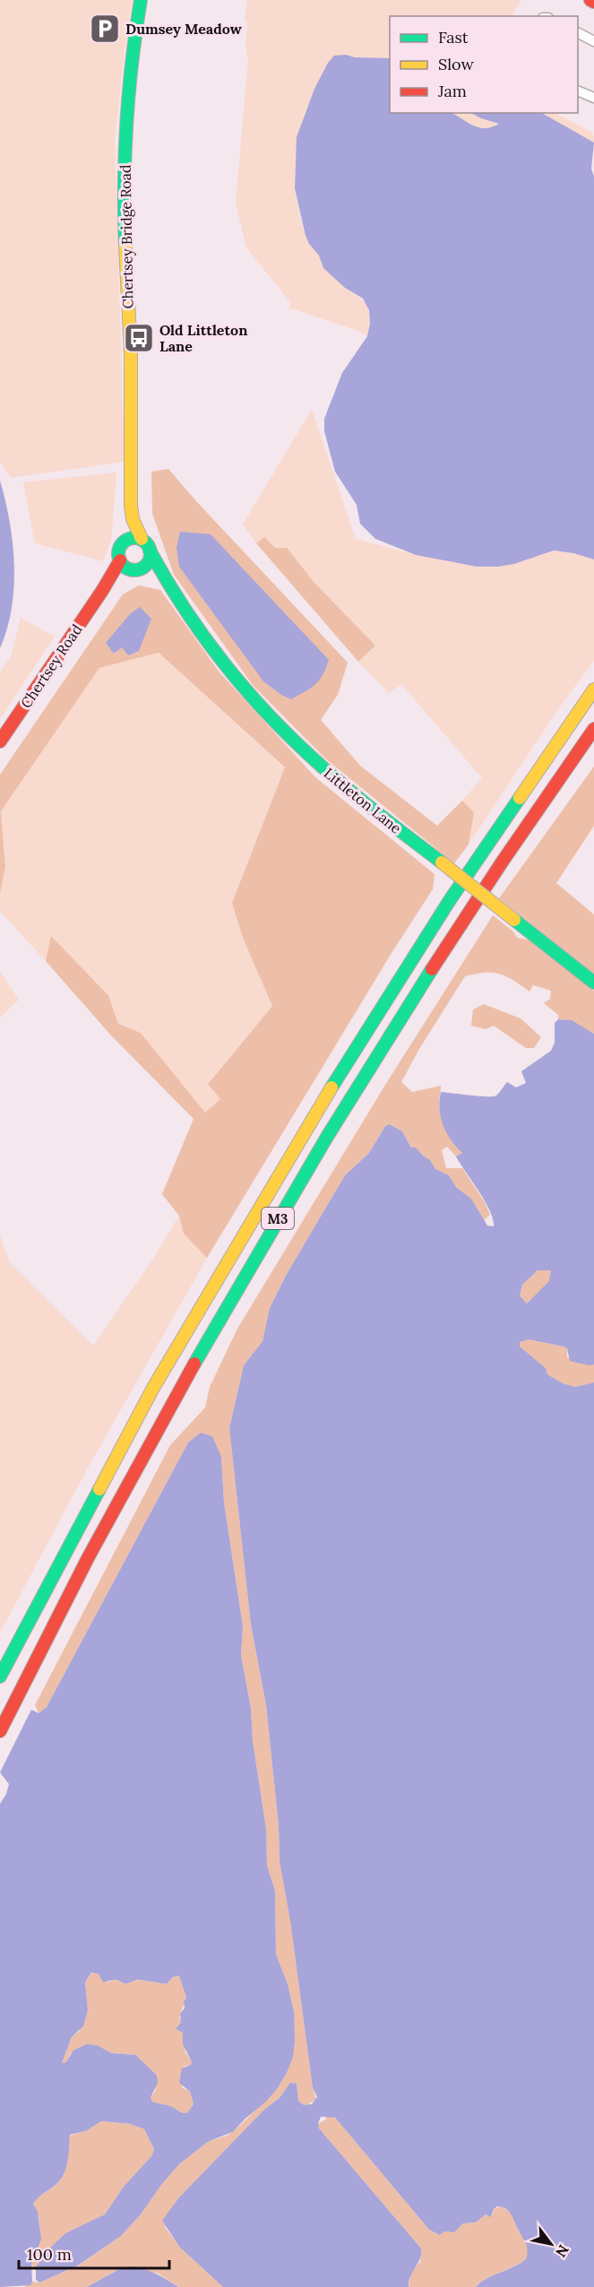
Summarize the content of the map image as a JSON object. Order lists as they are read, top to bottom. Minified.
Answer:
{"streets":{"main road":["Chertsey Bridge Road","Chertsey Road","Littleton Lane","M3"]},"crossings":[["Chertsey Bridge Road","Chertsey Road"],["Chertsey Bridge Road","Littleton Lane"],["Chertsey Road","Littleton Lane"]],"places":{"parking":["Dumsey Meadow"],"bus stop":["Old Littleton Lane"]},"legend":["Fast","Slow","Jam"],"scale_bar":"100 m","north":"bottom right"}
